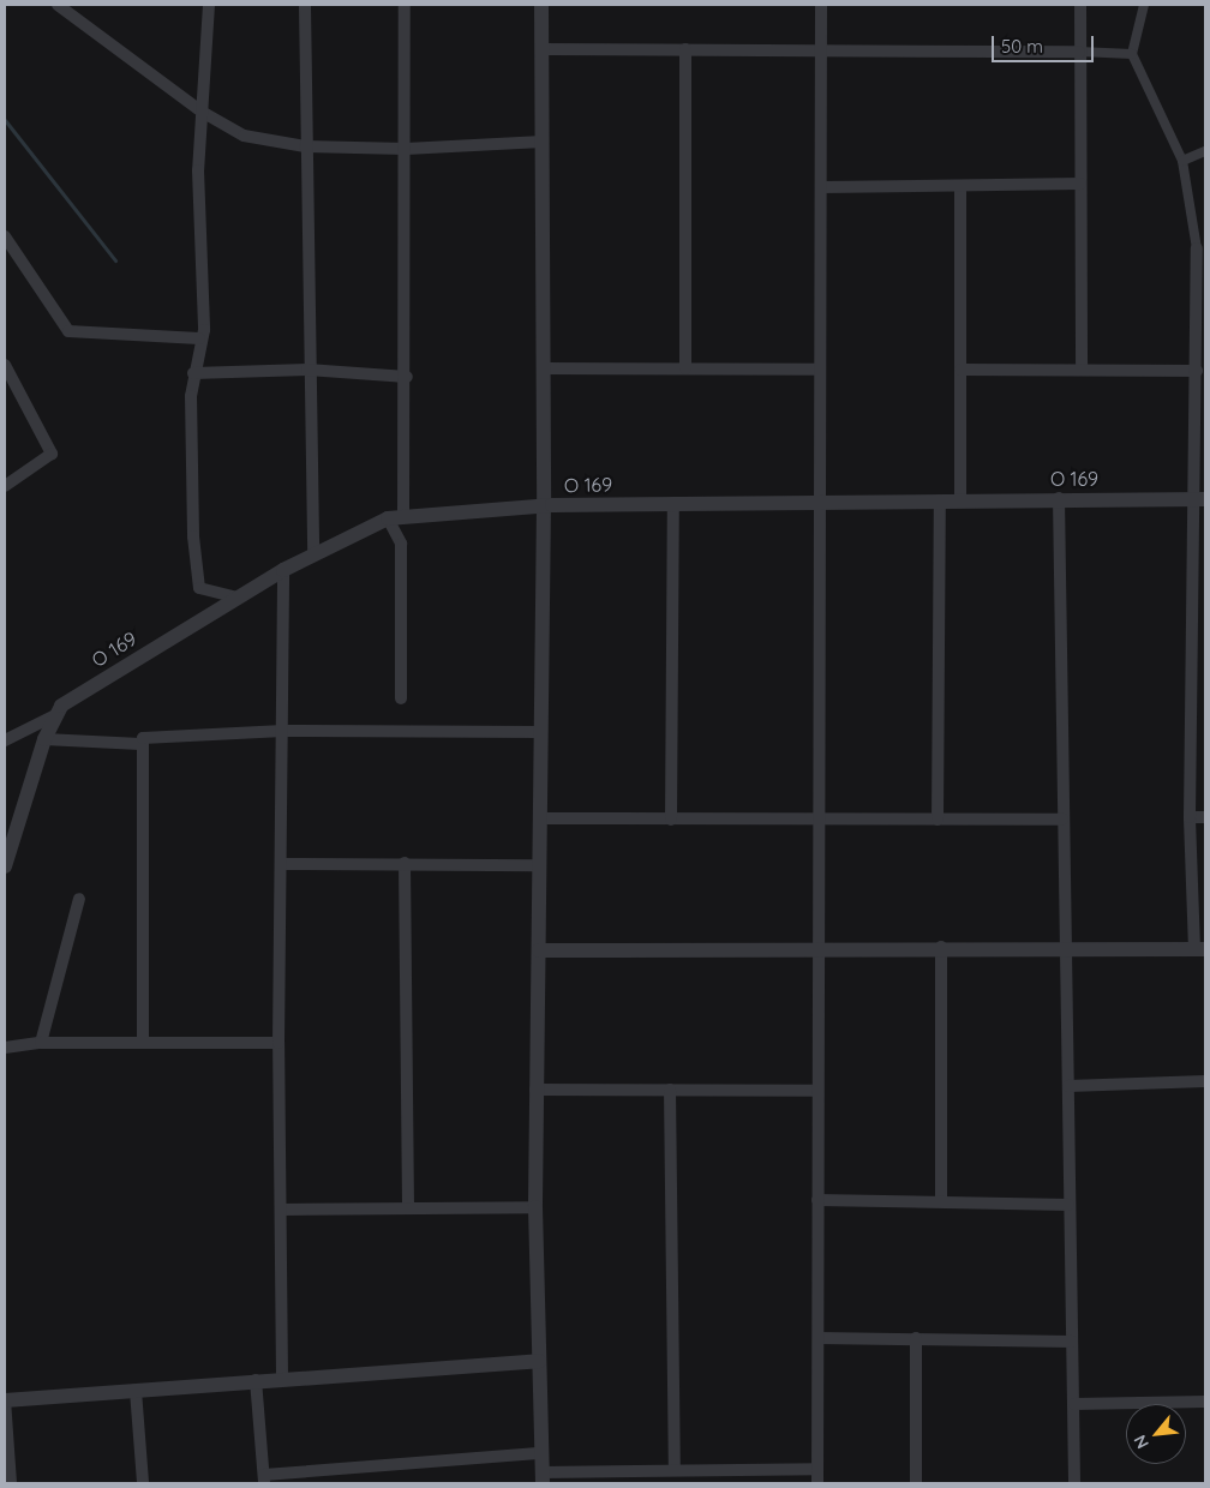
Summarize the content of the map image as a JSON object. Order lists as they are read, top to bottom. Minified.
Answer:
{"streets":{"street":["O 169"]},"scale_bar":"50 m","north":"bottom left"}
